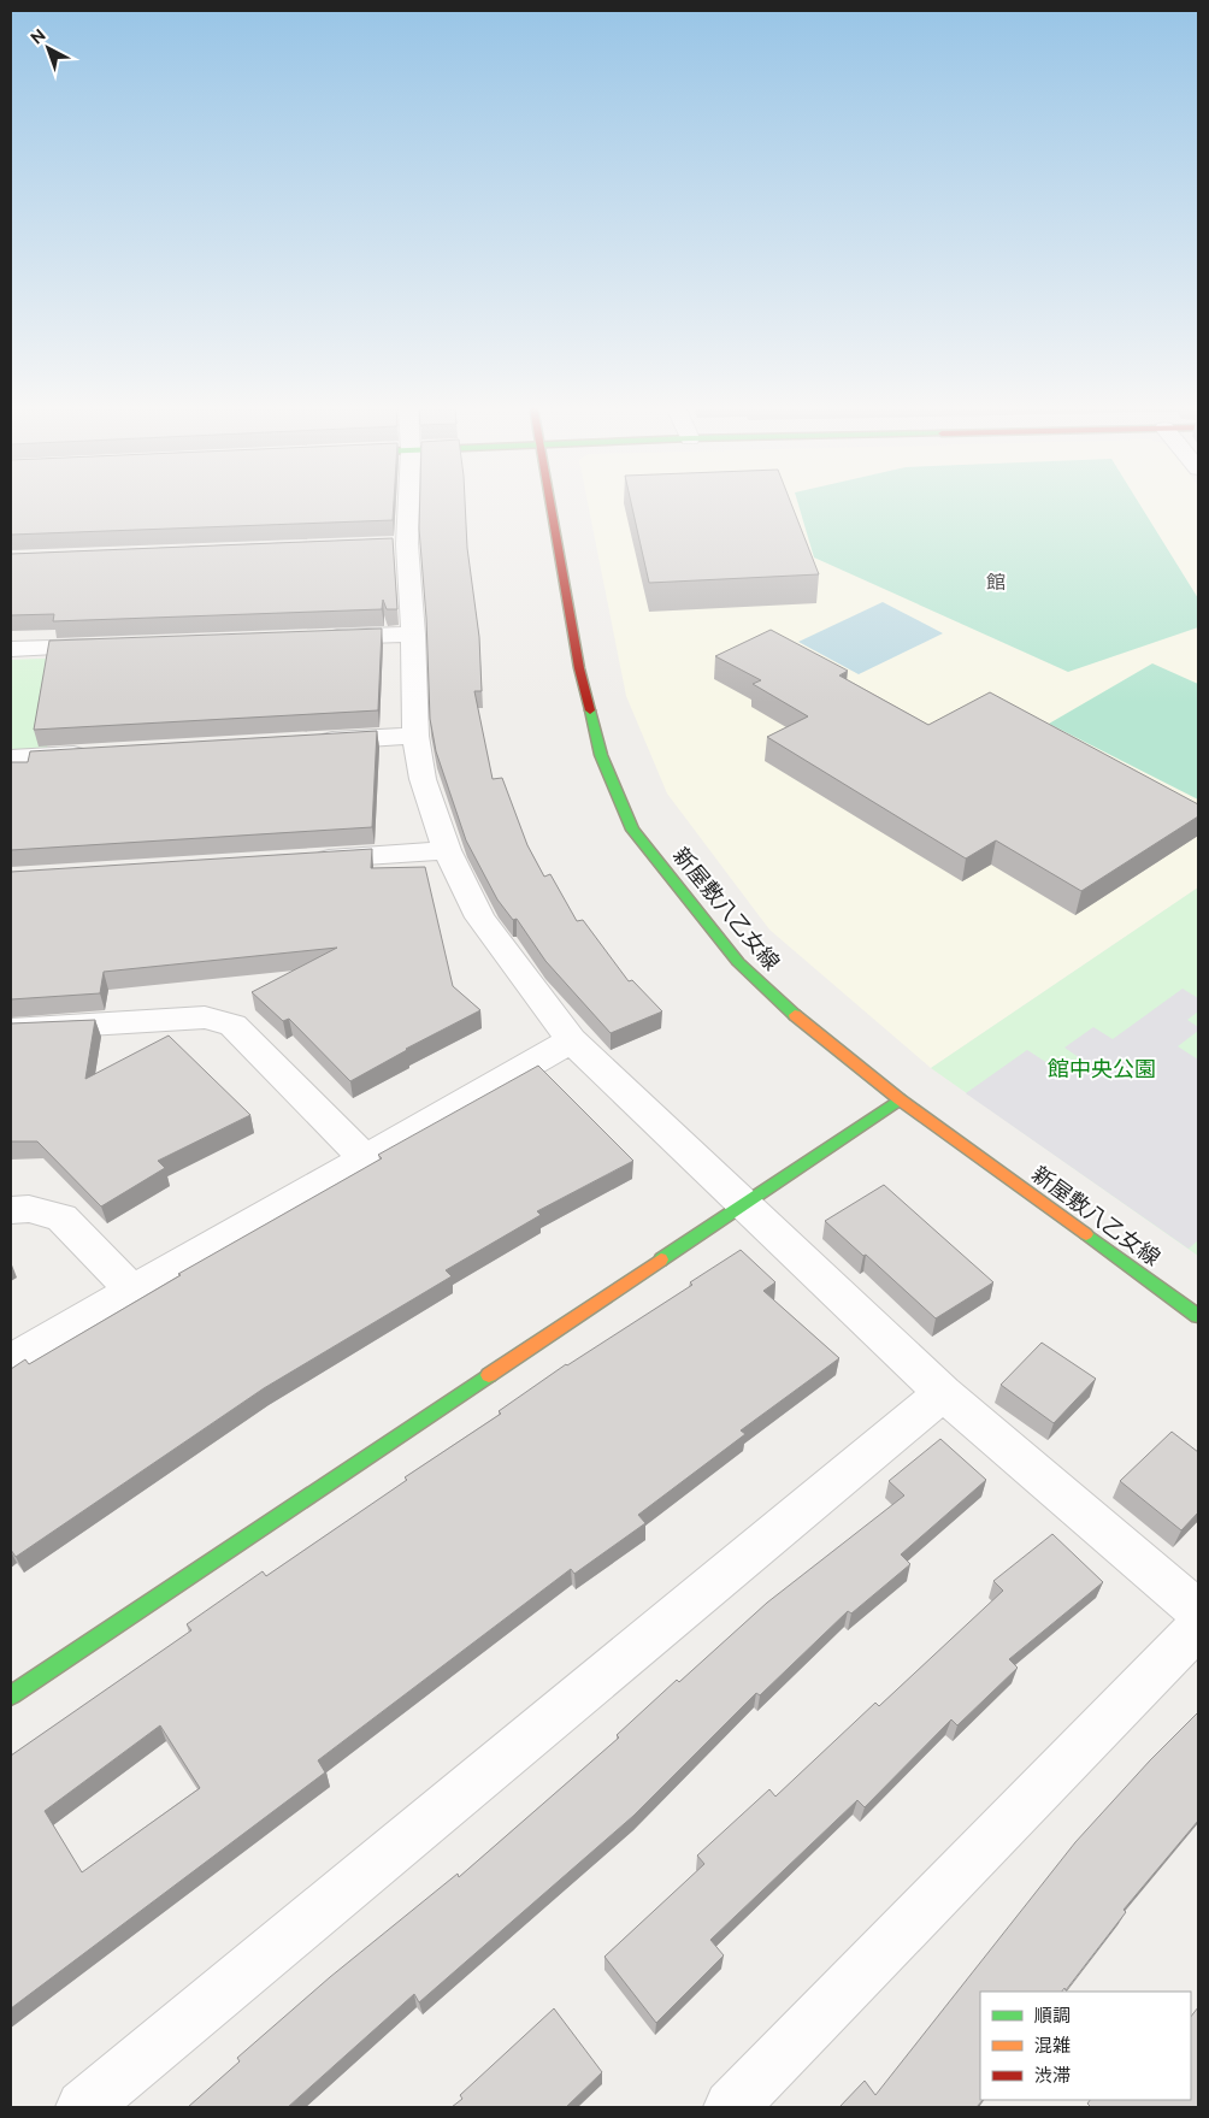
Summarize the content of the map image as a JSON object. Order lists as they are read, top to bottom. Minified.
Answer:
{"streets":{"street":["新屋敷八乙女線"]},"districts":["館"],"parks":["館中央公園"],"legend":["順調","混雑","渋滞"],"north":"top left"}
